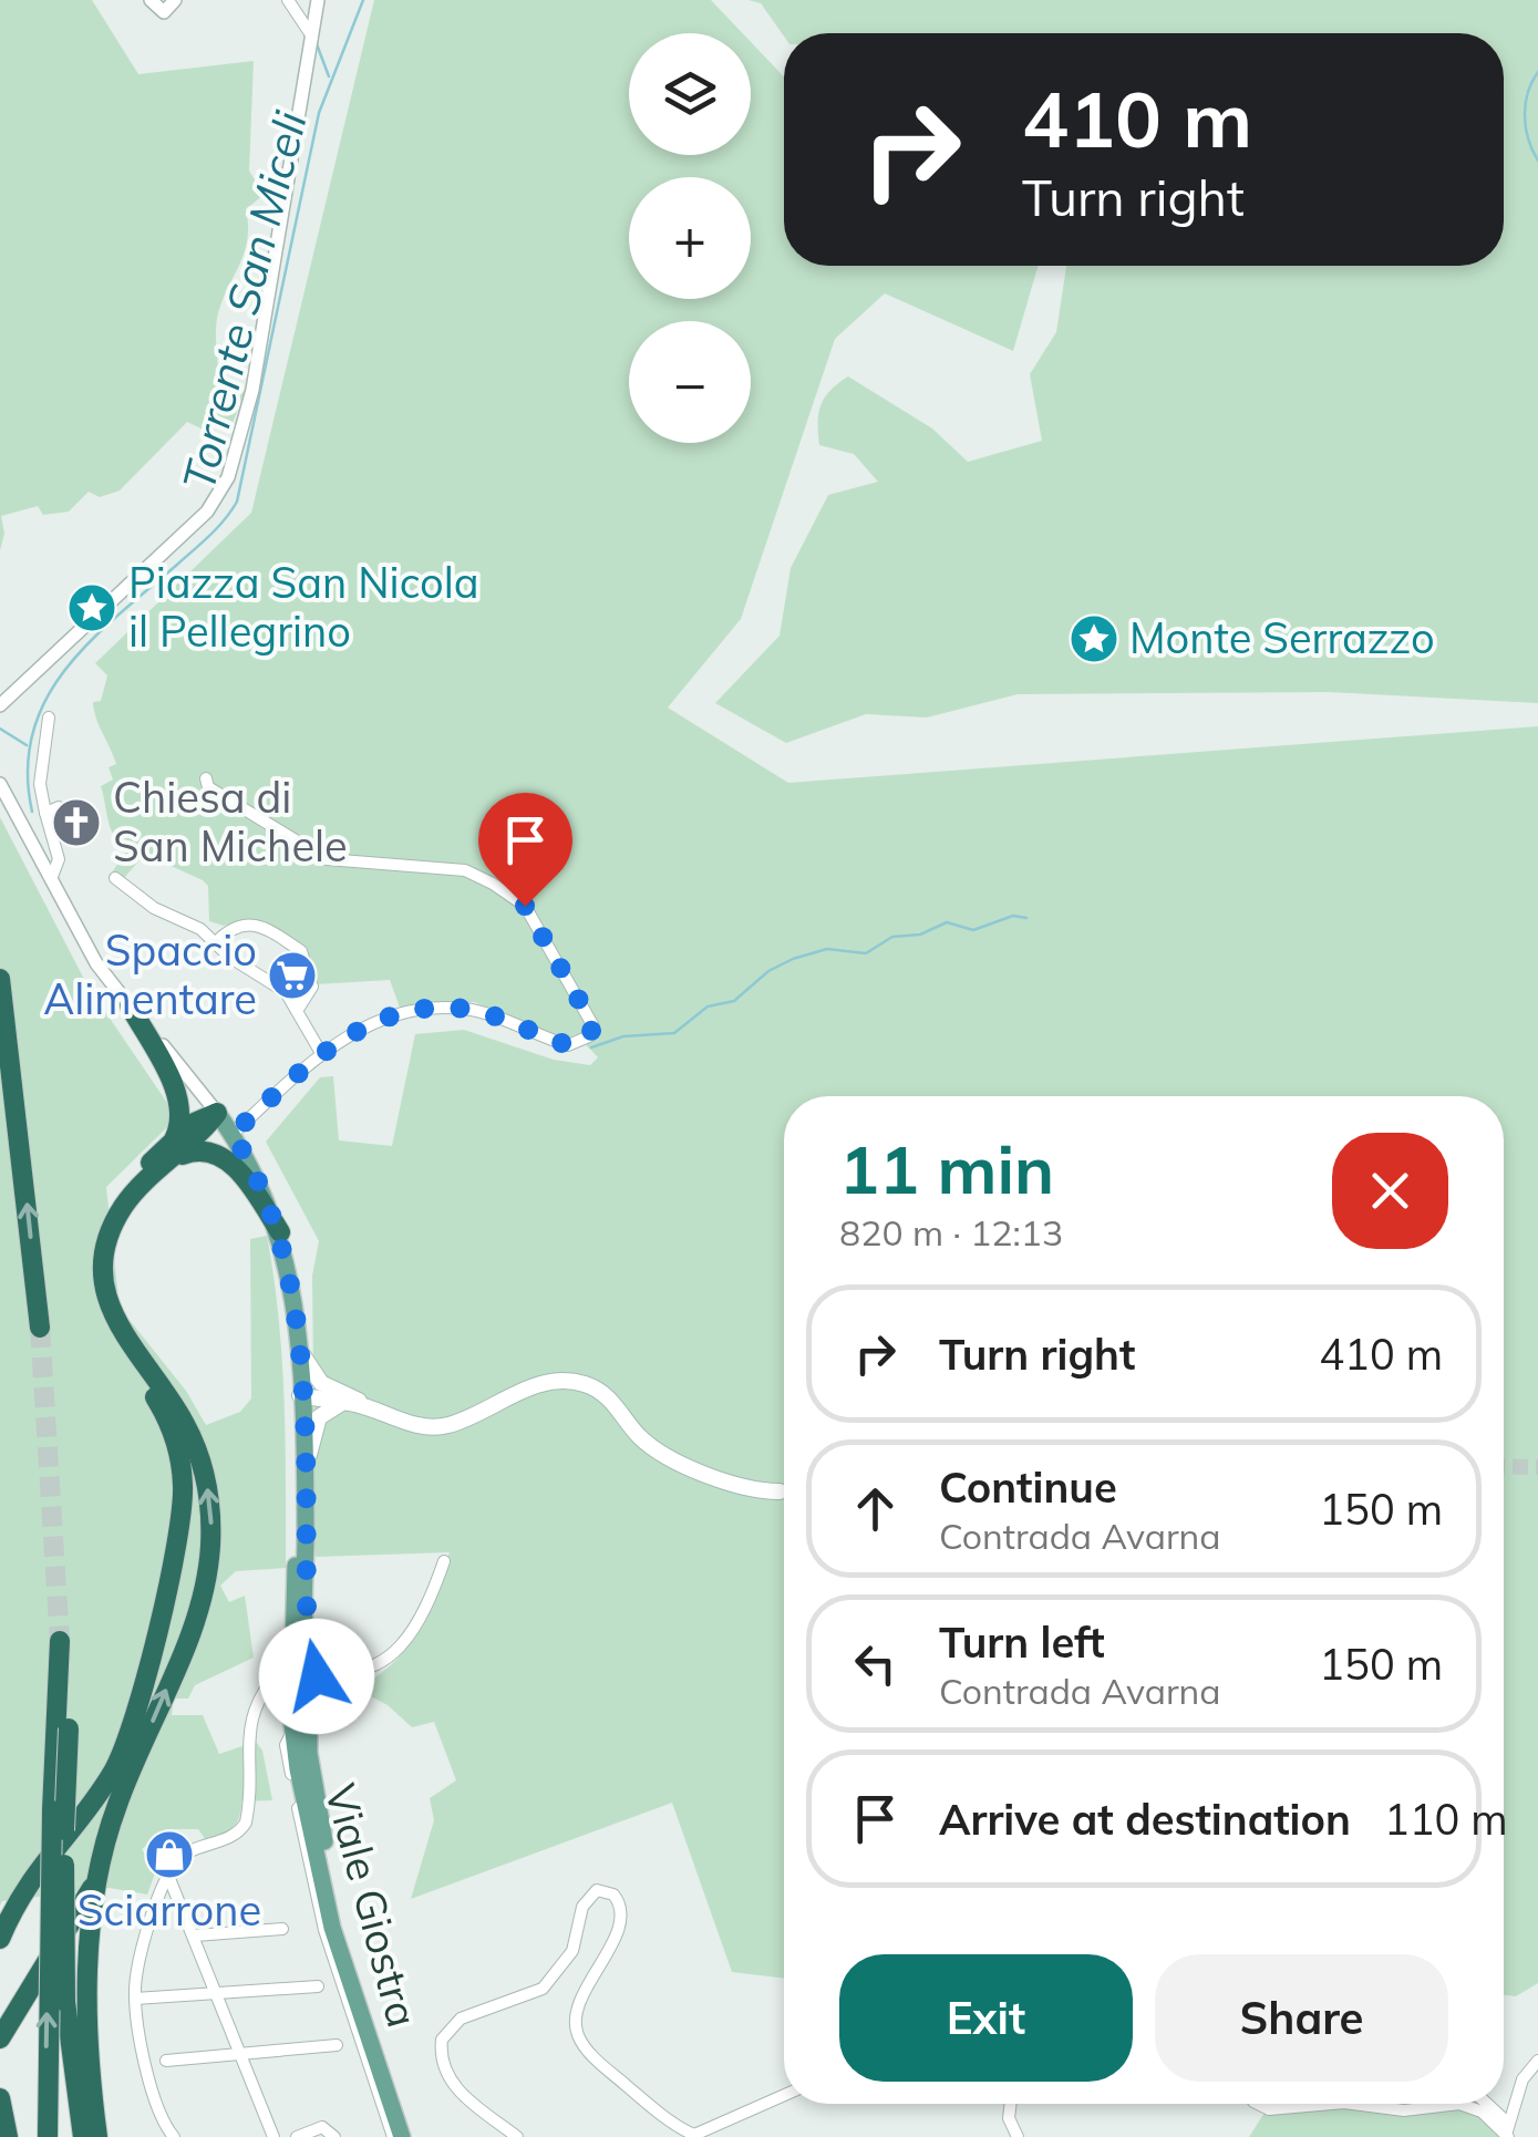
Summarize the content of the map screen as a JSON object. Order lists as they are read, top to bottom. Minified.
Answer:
{"streets":{"main road":["Viale Giostra"]},"water":["Torrente San Miceli"],"places":{"place":["Piazza San Nicola il Pellegrino","Monte Serrazzo"],"church":["Chiesa di San Michele"],"supermarket":["Spaccio Alimentare"],"shop":["Sciarrone"]},"page":{"map_buttons":["+","−"],"turn":["410 m","Turn right"],"heading":["11 min","820 m · 12:13"],"list":[{"name":"Turn right","value":"410 m"},{"name":"Continue","note":"Contrada Avarna","value":"150 m"},{"name":"Turn left","note":"Contrada Avarna","value":"150 m"},{"name":"Arrive at destination","value":"110 m"}],"buttons":["Exit","Share"]}}
